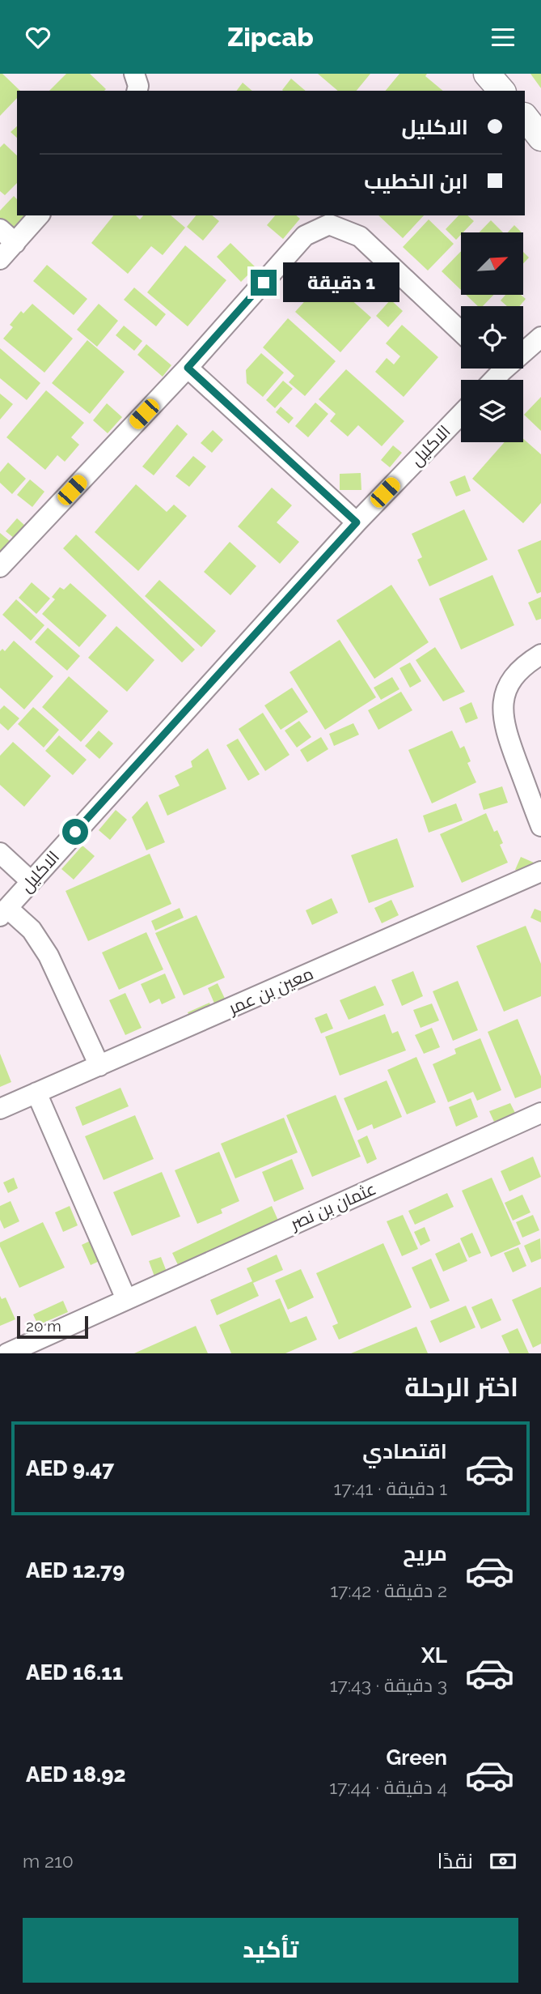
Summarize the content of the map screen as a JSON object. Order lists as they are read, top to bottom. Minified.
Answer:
{"streets":{"street":["الاكليل","معين بن عمر","عثمان بن نصر"]},"scale_bar":"20 m","north":"top right","page":{"header":"Zipcab","banner":["الاكليل","ابن الخطيب"],"bubble":"1 دقيقة","scale":"20 m","heading":"اختر الرحلة","list":[{"name":"اقتصادي","note":"1 دقيقة · 17:41","value":"AED 9.47"},{"name":"مريح","note":"2 دقيقة · 17:42","value":"AED 12.79"},{"name":"XL","note":"3 دقيقة · 17:43","value":"AED 16.11"},{"name":"Green","note":"4 دقيقة · 17:44","value":"AED 18.92"}],"pay":["نقدًا","210 m"],"buttons":"تأكيد"}}
